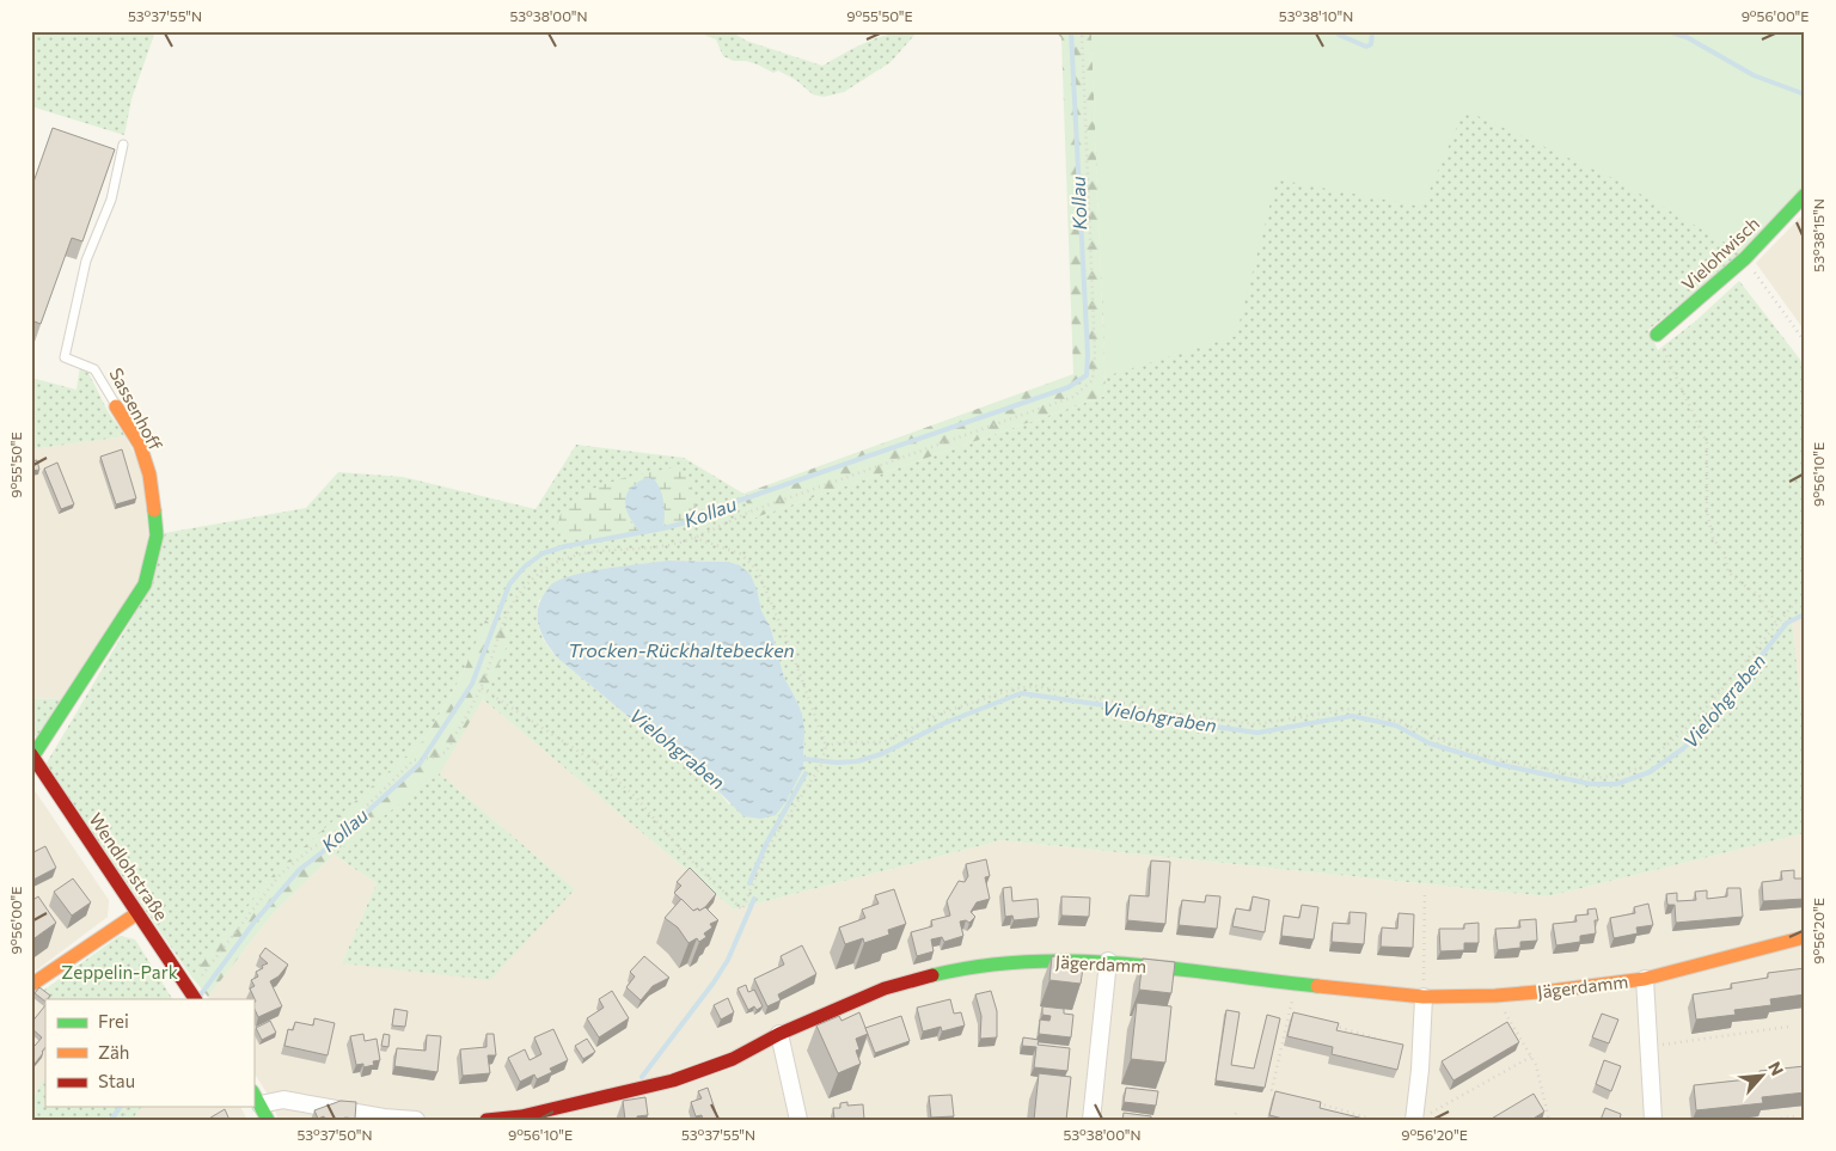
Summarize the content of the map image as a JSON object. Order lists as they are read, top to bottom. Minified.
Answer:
{"streets":{"street":["Vielohwisch","Sassenhoff","Wendlohstraße","Jägerdamm"]},"crossings":[["Sassenhoff","Wendlohstraße"]],"water":["Kollau","Trocken-Rückhaltebecken","Vielohgraben"],"parks":["Zeppelin-Park"],"legend":["Frei","Zäh","Stau"],"north":"top right","coordinates":["53°37'55\"N","53°38'00\"N","9°55'50\"E","53°38'10\"N","9°56'00\"E","53°38'15\"N","9°56'10\"E","9°56'20\"E","53°37'50\"N"]}
